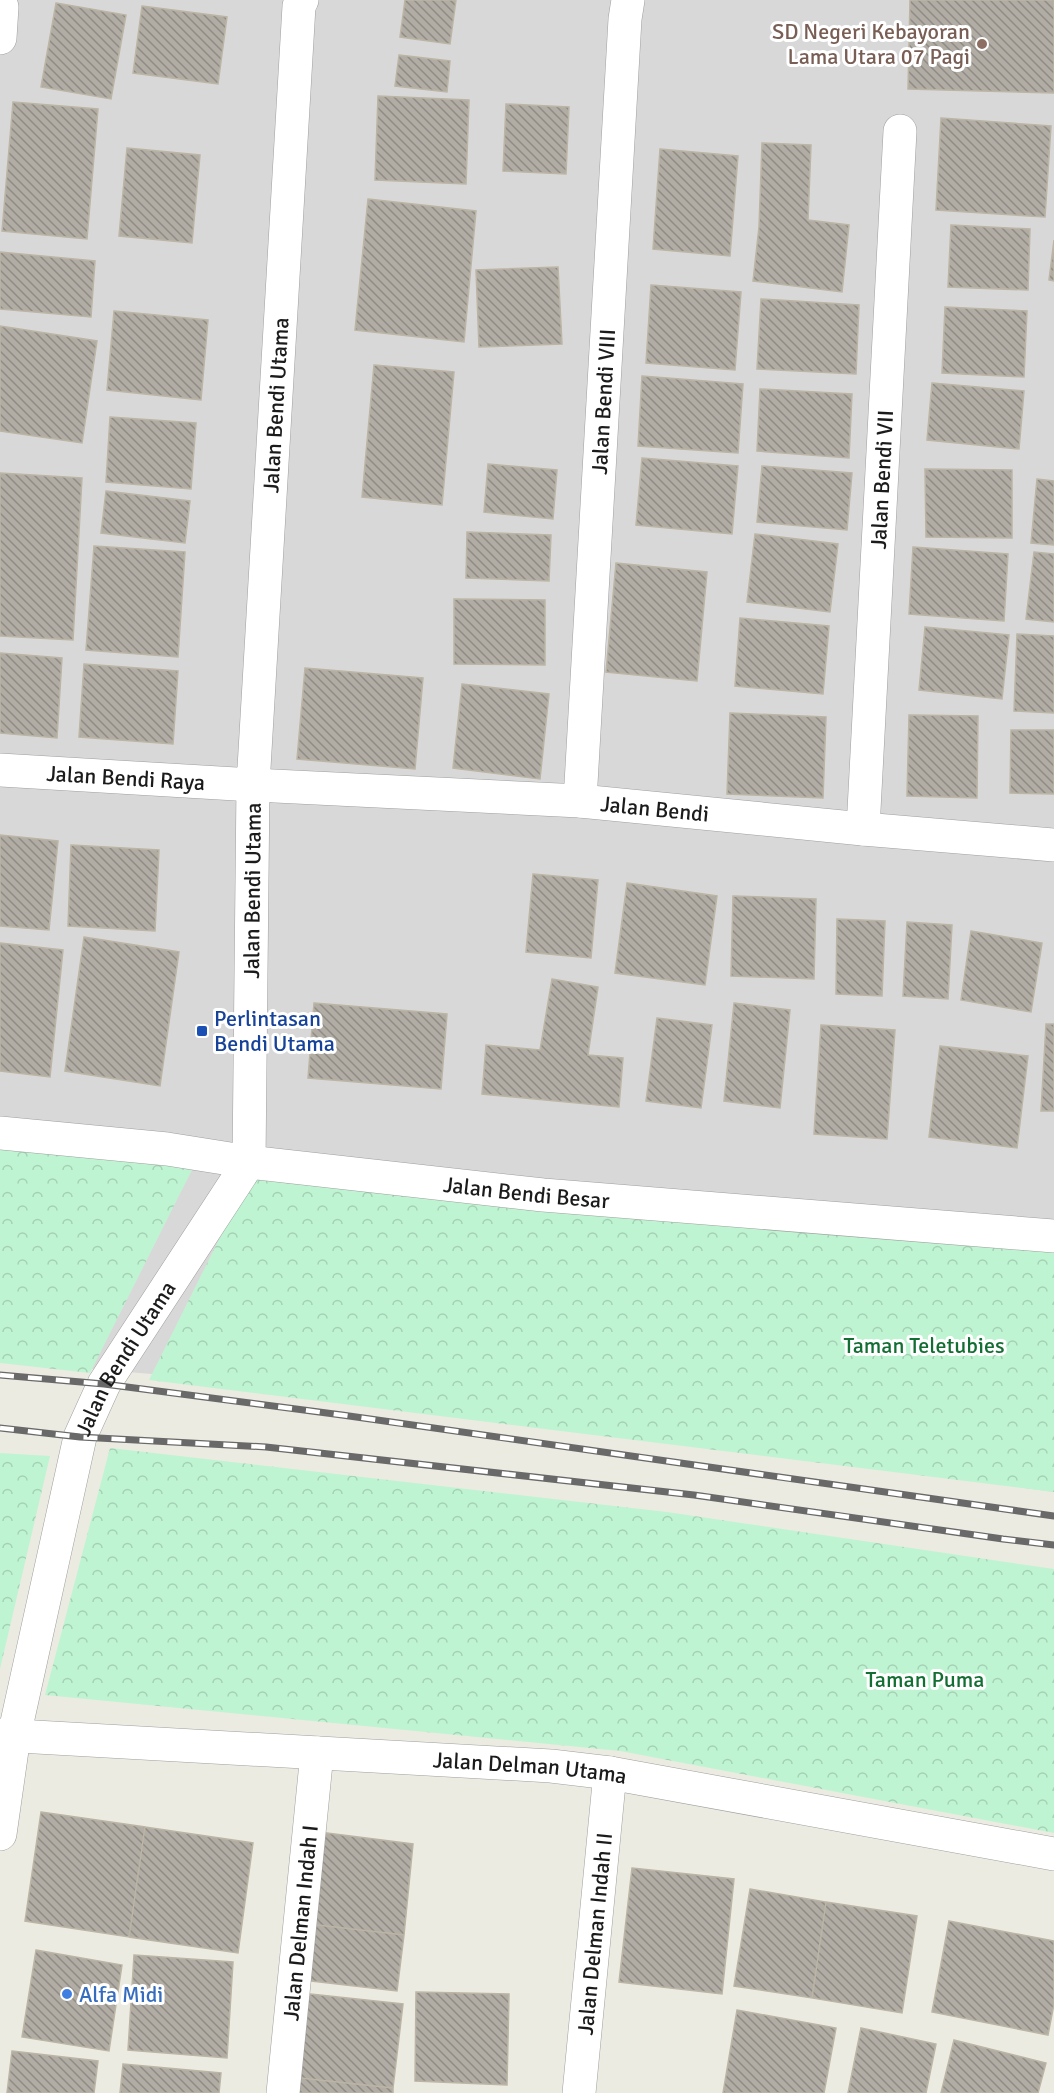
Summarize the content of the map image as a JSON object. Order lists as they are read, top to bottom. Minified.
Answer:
{"streets":{"street":["Jalan Bendi VIII","Jalan Bendi Utama","Jalan Bendi VII","Jalan Bendi Raya","Jalan Bendi","Jalan Bendi Besar","Jalan Delman Utama","Jalan Delman Indah I","Jalan Delman Indah II"]},"crossings":[["Jalan Bendi VIII","Jalan Bendi"],["Jalan Bendi Utama","Jalan Bendi Raya"],["Jalan Bendi Utama","Jalan Bendi"],["Jalan Bendi Utama","Jalan Bendi Besar"],["Jalan Bendi Utama","Jalan Delman Utama"],["Jalan Bendi VII","Jalan Bendi"],["Jalan Bendi Raya","Jalan Bendi"],["Jalan Delman Utama","Jalan Delman Indah I"],["Jalan Delman Utama","Jalan Delman Indah II"]],"parks":["Taman Teletubies","Taman Puma"],"places":{"other":["SD Negeri Kebayoran Lama Utara 07 Pagi","Alfa Midi"],"transit":["Perlintasan Bendi Utama"]}}
